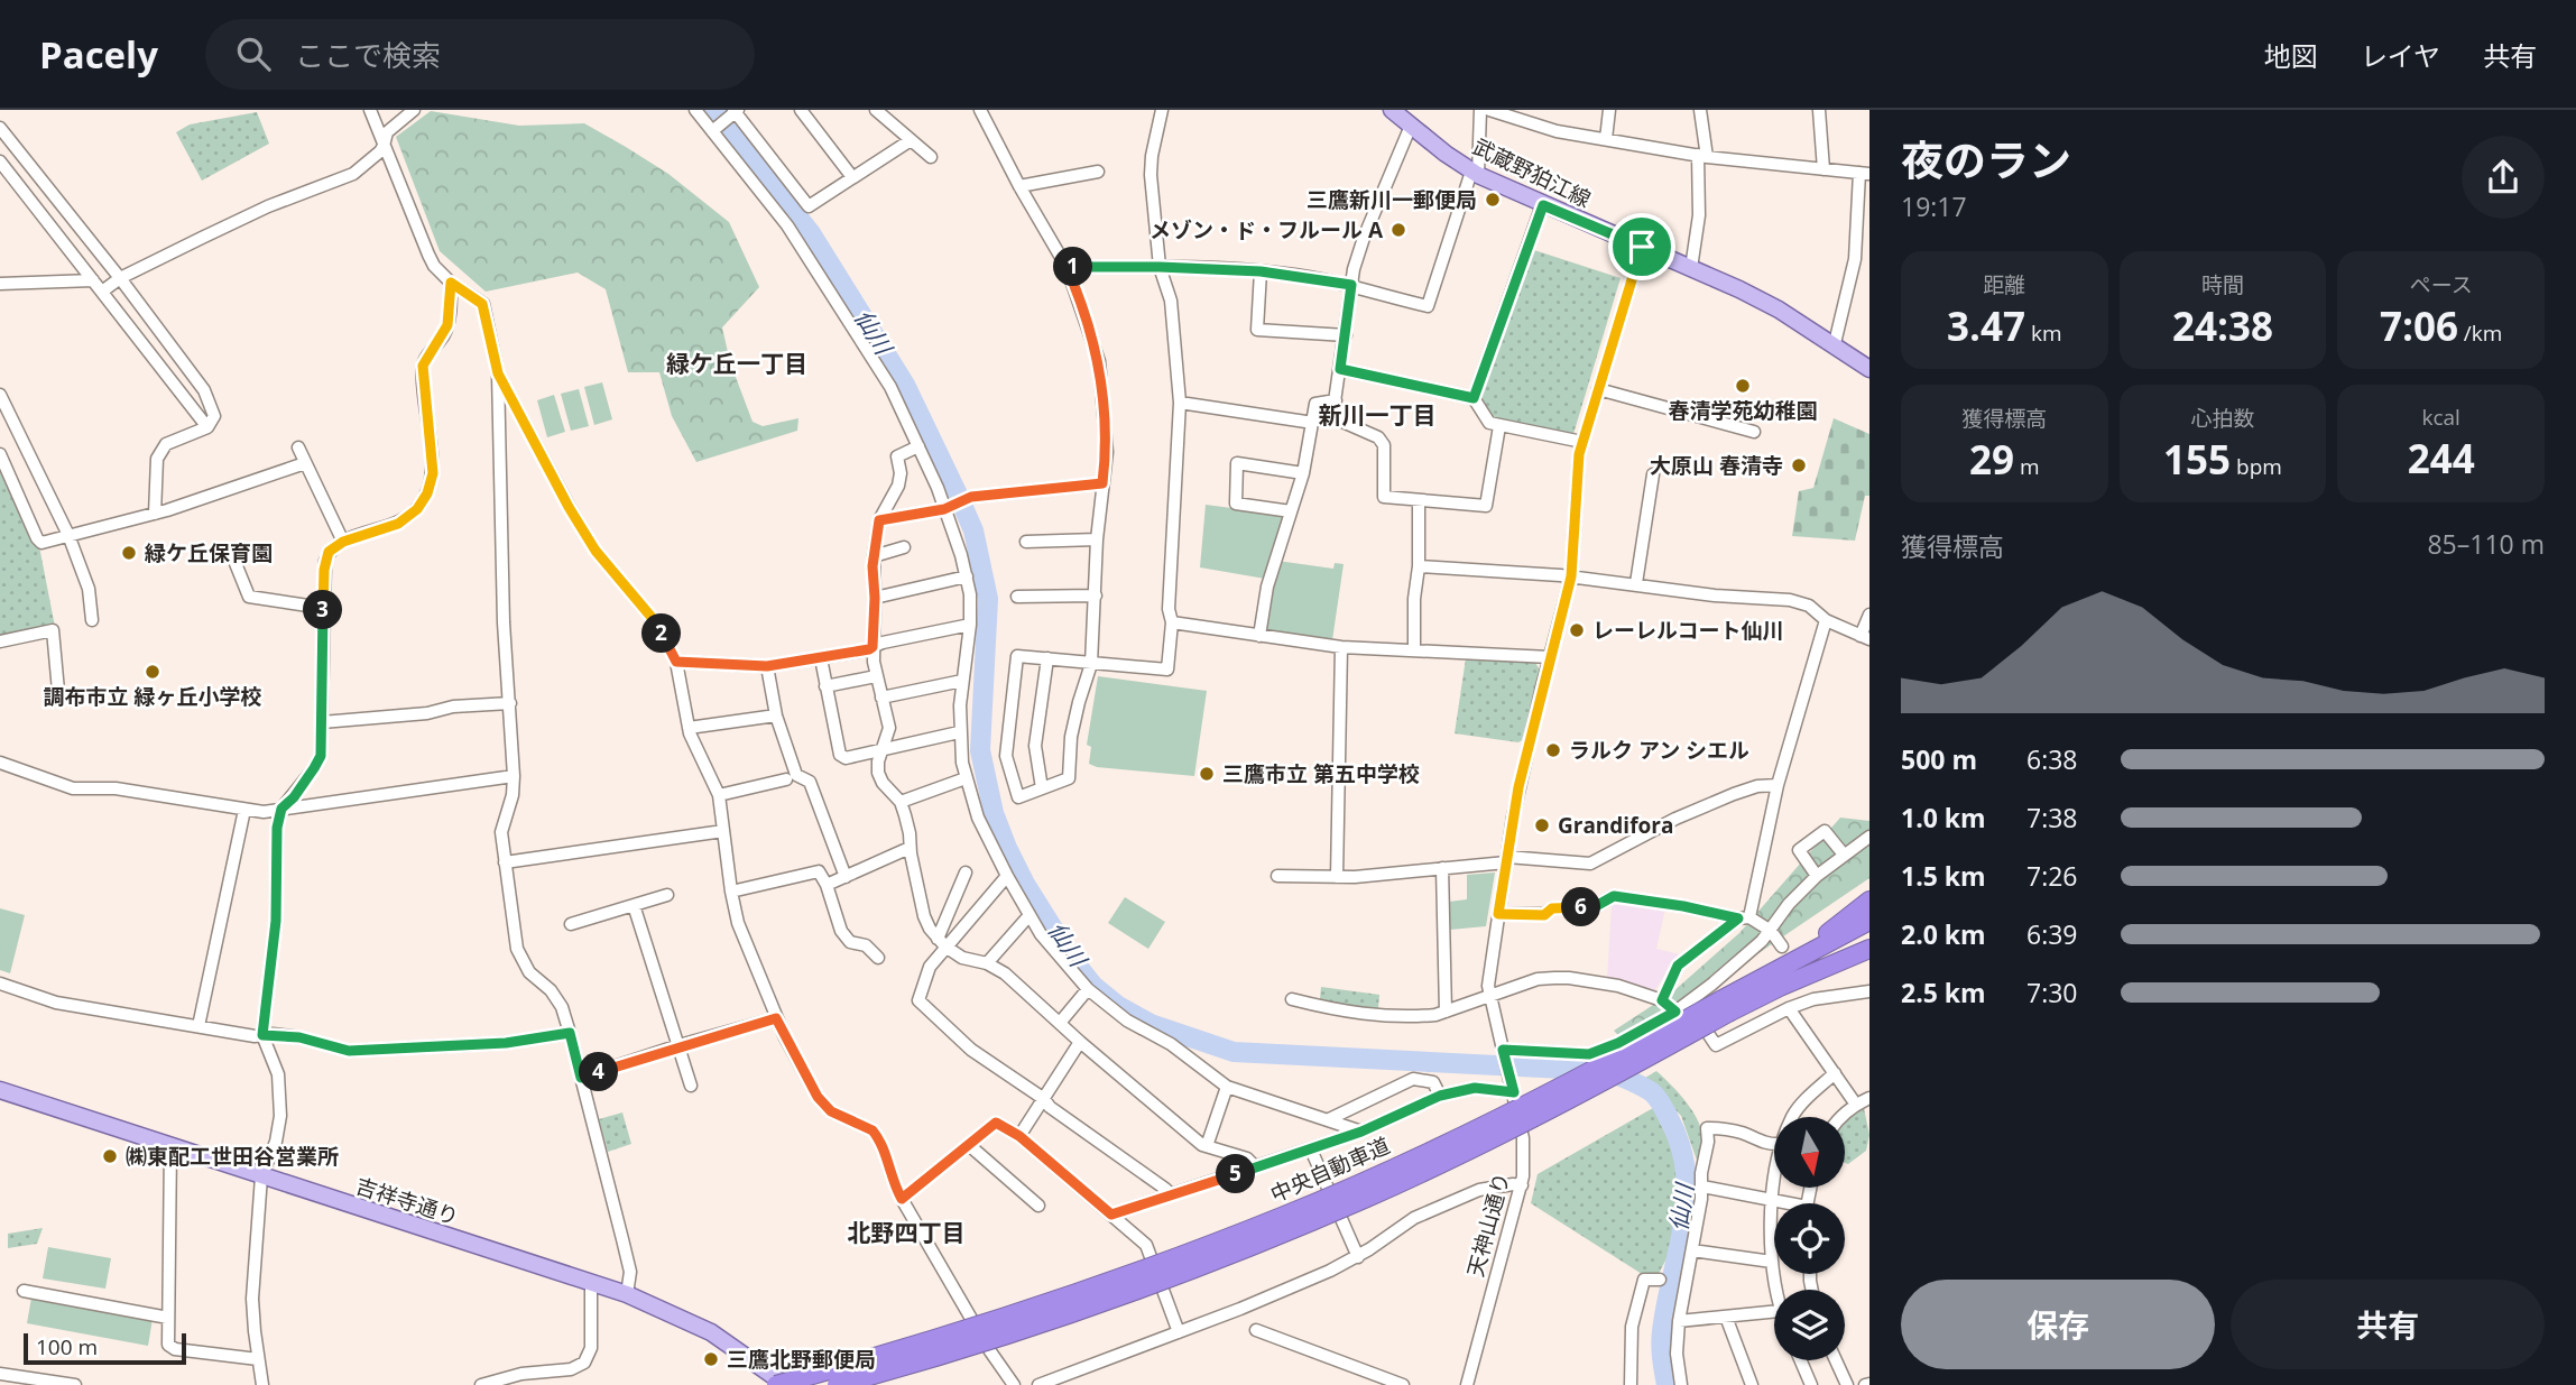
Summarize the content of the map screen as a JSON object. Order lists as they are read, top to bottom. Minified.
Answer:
{"streets":{"highway":["中央自動車道"],"main road":["武蔵野狛江線","吉祥寺通り"],"street":["天神山通り"]},"crossings":[["武蔵野狛江線","天神山通り"]],"districts":["緑ケ丘一丁目","新川一丁目","北野四丁目"],"water":["仙川"],"places":["三鷹新川一郵便局","メゾン・ド・フルール A","春清学苑幼稚園","大原山 春清寺","緑ケ丘保育園","レーレルコート仙川","調布市立 緑ヶ丘小学校","ラルク アン シエル","三鷹市立 第五中学校","Grandifora","㈱東配工世田谷営業所","三鷹北野郵便局"],"scale_bar":"100 m","north":"bottom","page":{"header":"Pacely","search":"ここで検索","nav":["地図","レイヤ","共有"],"heading":["夜のラン","19:17"],"stats":[["距離","3.47 km"],["時間","24:38"],["ペース","7:06 /km"],["獲得標高","29 m"],["心拍数","155 bpm"],["kcal","244"]],"pins":["1","3","2","6","4","5"],"chart":["獲得標高","85–110 m"],"list":[{"name":"500 m","note":"6:38"},{"name":"1.0 km","note":"7:38"},{"name":"1.5 km","note":"7:26"},{"name":"2.0 km","note":"6:39"},{"name":"2.5 km","note":"7:30"}],"buttons":["保存","共有"],"scale":"100 m"}}
